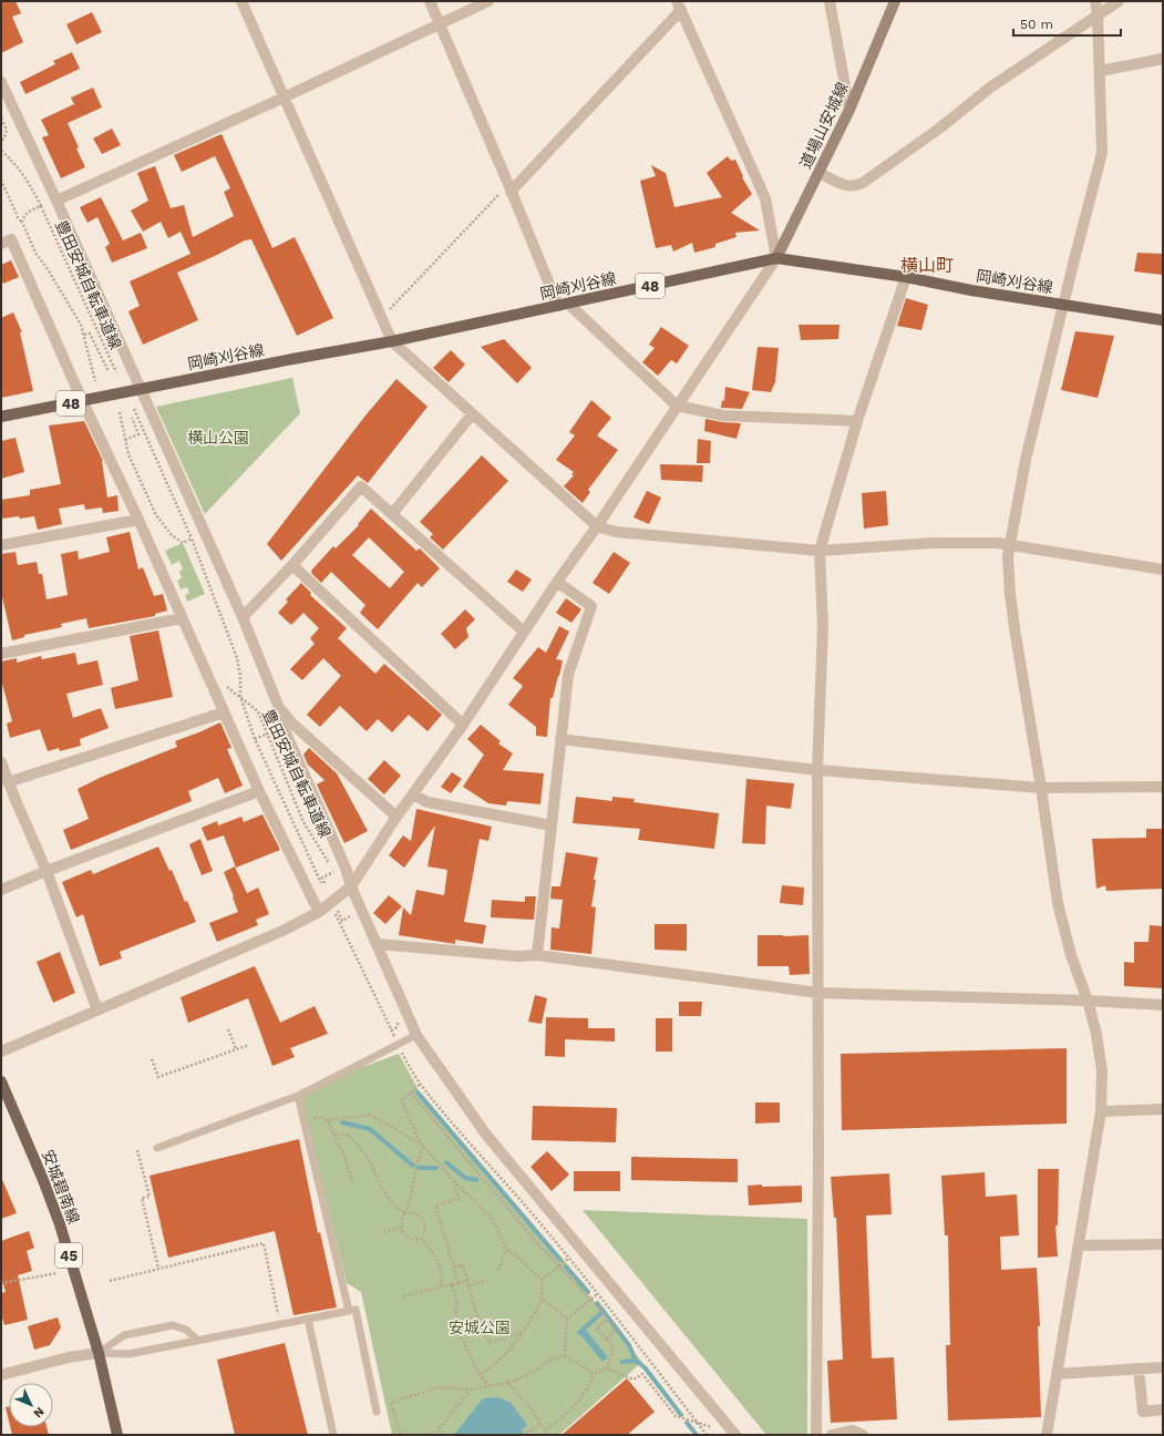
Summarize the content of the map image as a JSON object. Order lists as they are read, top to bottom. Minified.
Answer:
{"streets":{"main road":["道場山安城線","岡崎刈谷線","48","安城碧南線","45"],"path":["豊田安城自転車道線"]},"crossings":[["道場山安城線","岡崎刈谷線"]],"districts":["横山町"],"parks":["横山公園","安城公園"],"scale_bar":"50 m","north":"bottom right"}
